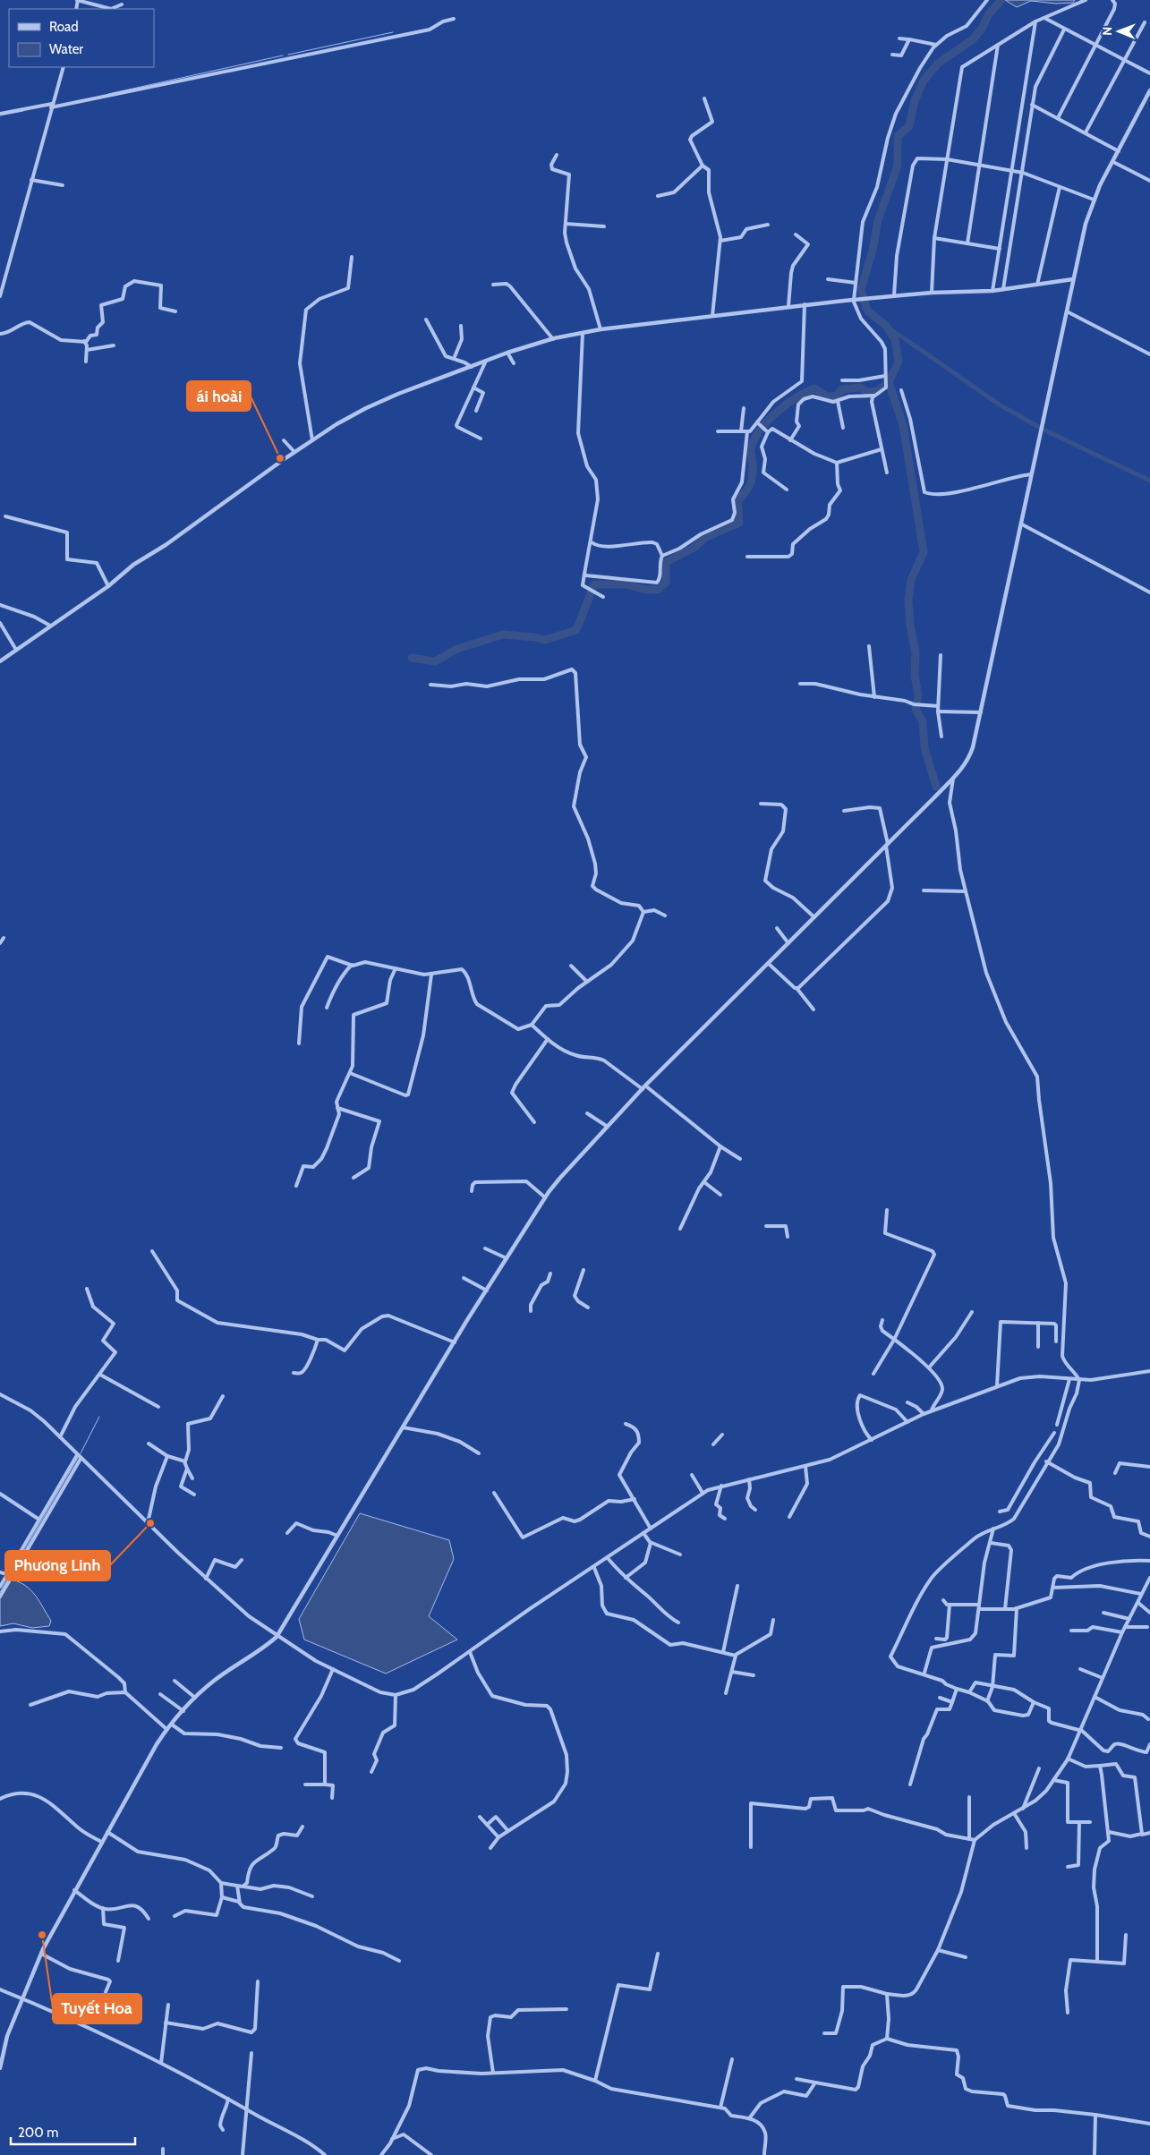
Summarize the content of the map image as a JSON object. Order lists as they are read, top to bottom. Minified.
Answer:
{"places":["ái hoài","Phương Linh","Tuyết Hoa"],"legend":["Road","Water"],"scale_bar":"200 m","north":"left"}
